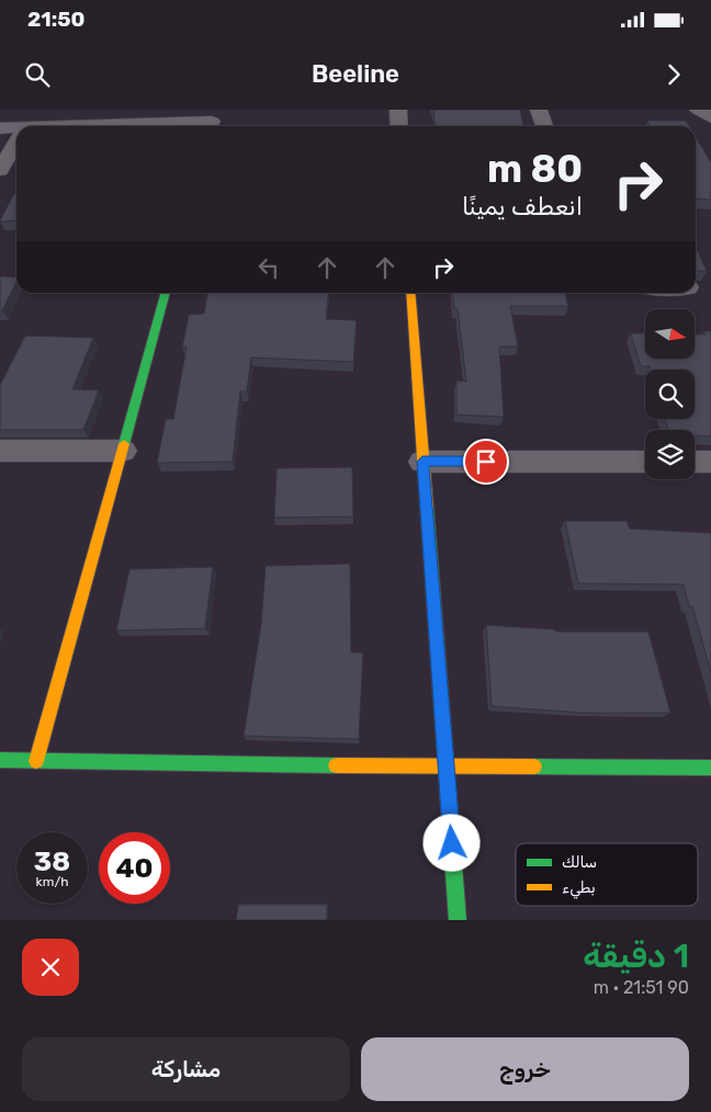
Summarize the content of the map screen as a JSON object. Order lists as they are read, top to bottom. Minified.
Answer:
{"legend":["سالك","بطيء"],"north":"right","page":{"status":"21:50","header":"Beeline","turn":["80 m","انعطف يمينًا"],"speed":"38 km/h","limit":"40","heading":["1 دقيقة","90 m · 21:51"],"buttons":["خروج","مشاركة"]}}
